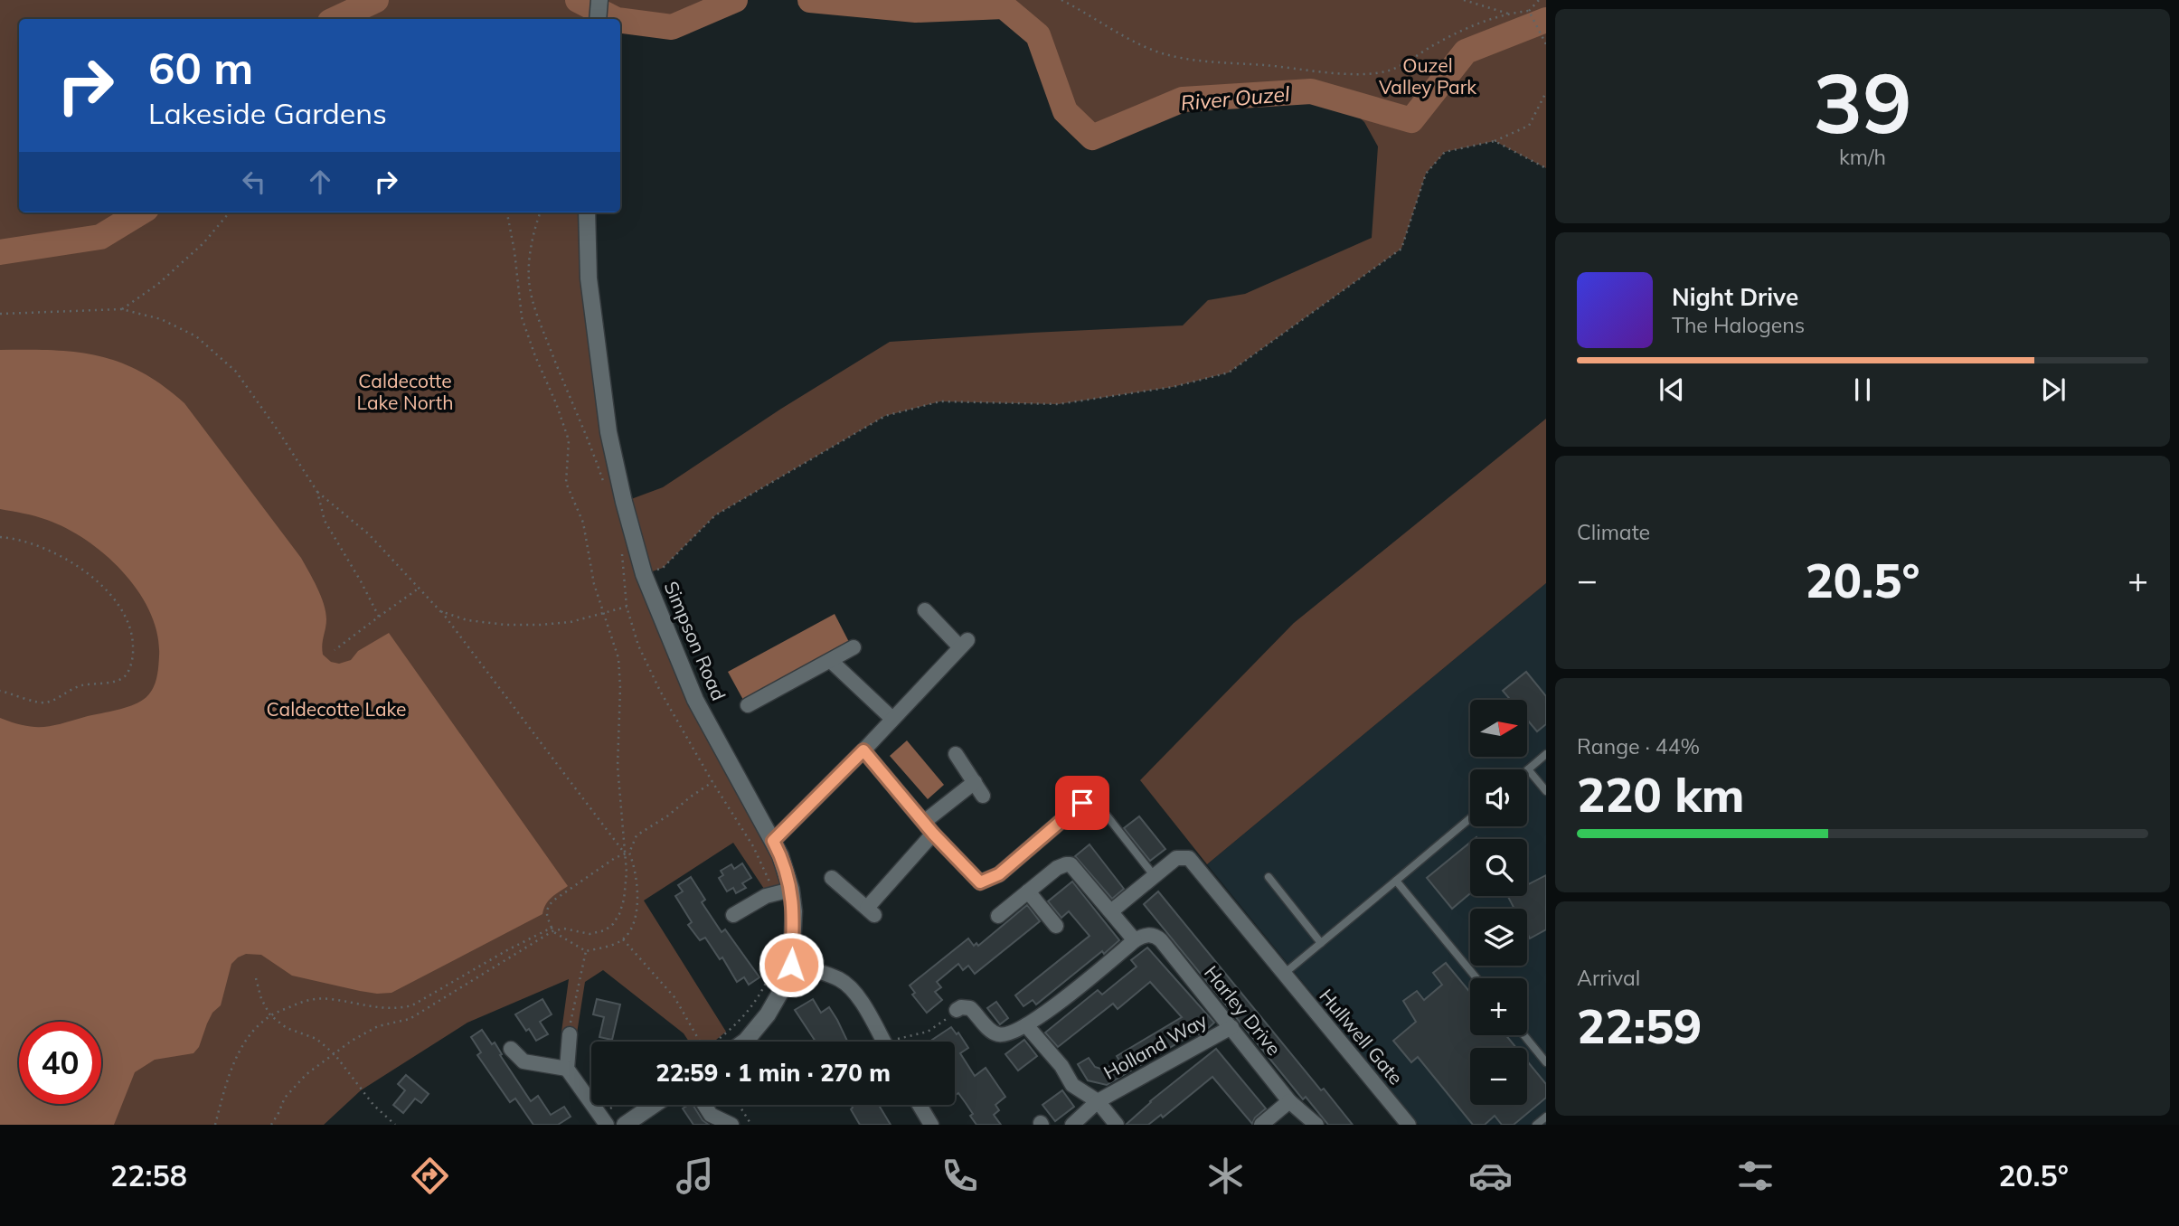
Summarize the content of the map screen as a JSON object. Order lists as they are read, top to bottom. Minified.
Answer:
{"streets":{"street":["Simpson Road","Harley Drive","Hullwell Gate","Holland Way"]},"crossings":[["Harley Drive","Holland Way"]],"water":["River Ouzel"],"parks":["Ouzel Valley Park","Caldecotte Lake North","Caldecotte Lake"],"north":"right","page":{"tile":[["39","km/h"],"Climate",["Range · 44%","220 km"],["Arrival","22:59"]],"turn":["60 m","Lakeside Gardens"],"song":["Night Drive","The Halogens"],"heat":["−","20.5°","+"],"map_buttons":["+","−"],"limit":"40","trip":"22:59 · 1 min · 270 m","tabs":["22:58","20.5°"]}}
